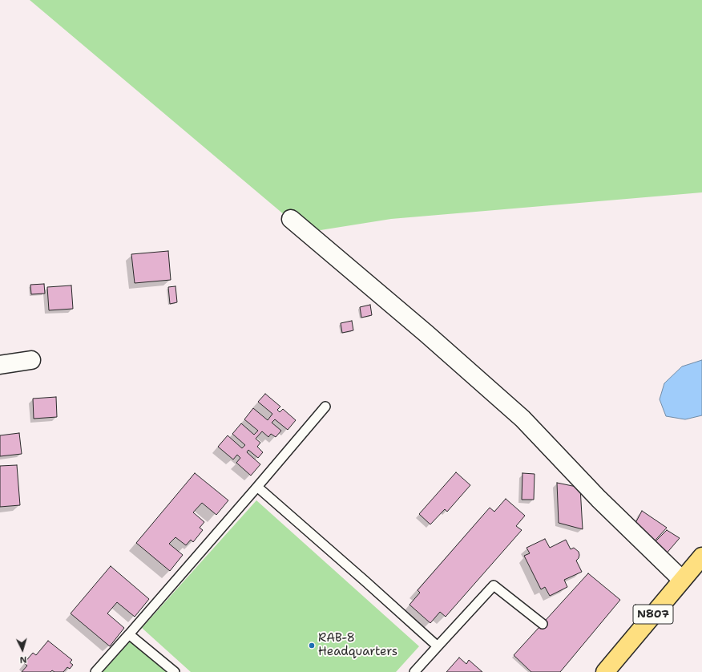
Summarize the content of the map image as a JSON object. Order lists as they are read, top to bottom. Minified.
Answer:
{"streets":{"highway":["N807"]},"places":["RAB-8 Headquarters"],"north":"bottom"}
